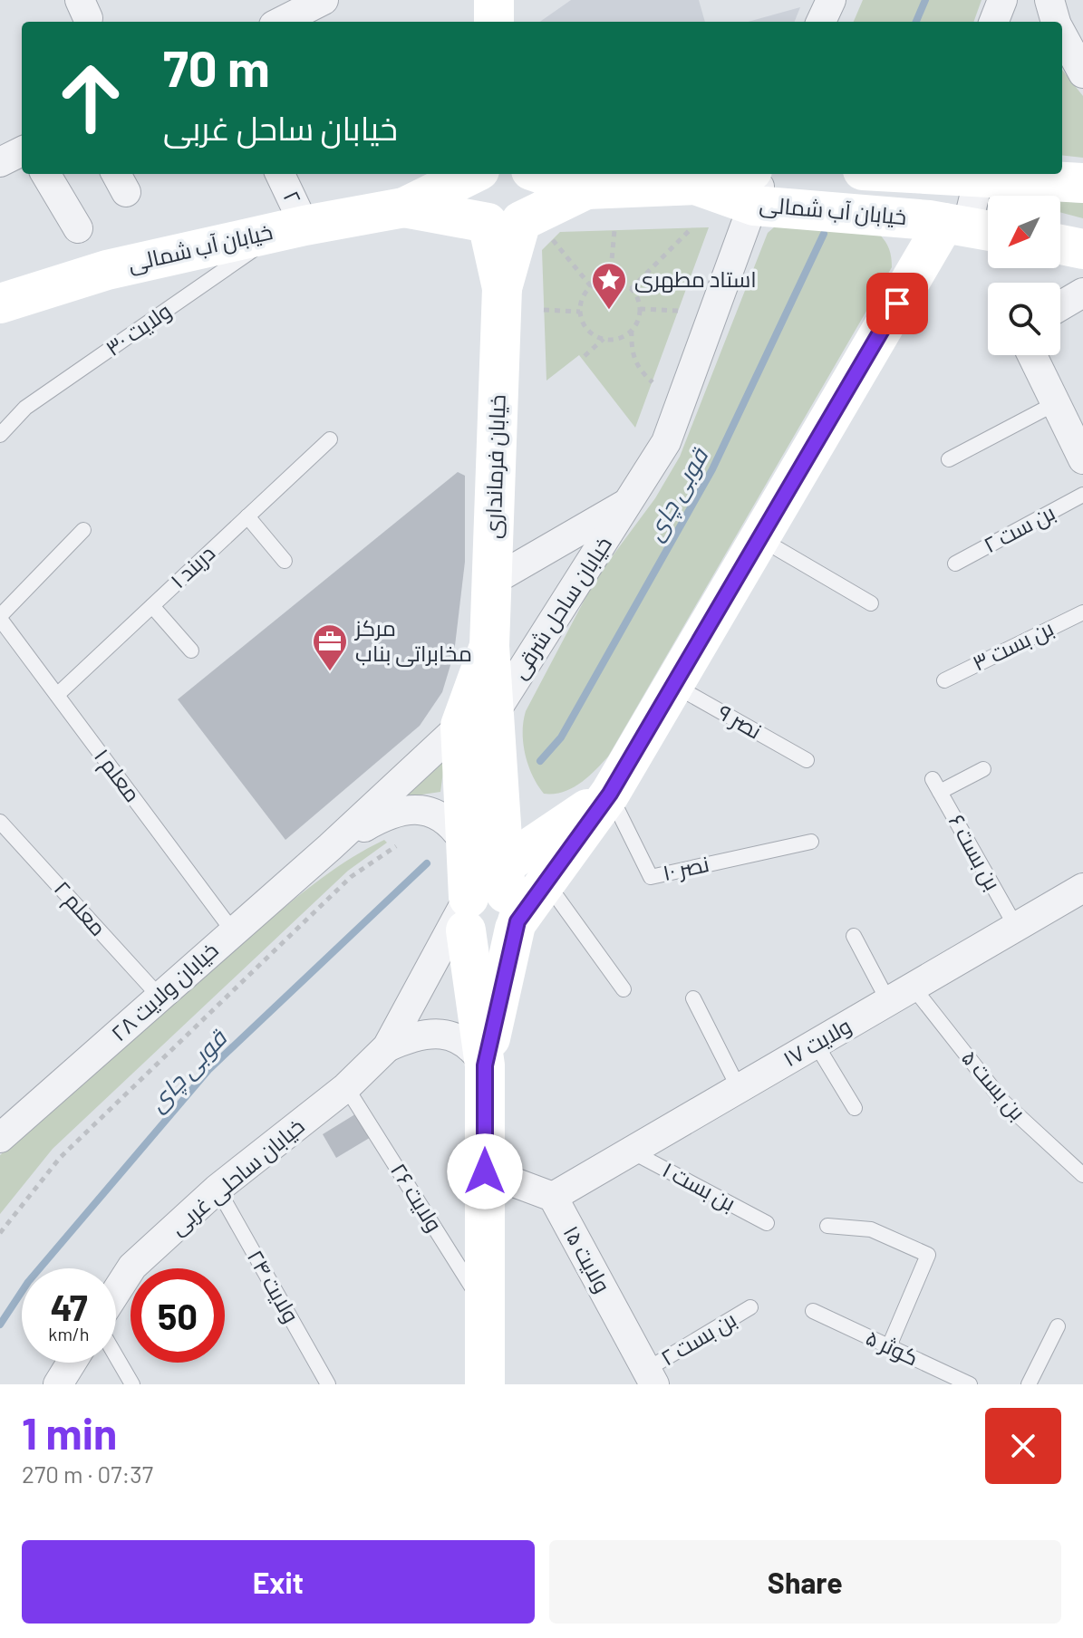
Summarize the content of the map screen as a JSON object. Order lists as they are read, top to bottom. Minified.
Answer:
{"streets":{"main road":["خیابان آب شمالی","خیابان فرمانداری"],"street":["۲","خیابان ساحل شرقی","خیابان ولایت ۲۸","ولایت ۱۷","خیابان ساحلی غربی","ولایت ۱۵"],"lane":["ولایت ۳۰","بن ست ۲","دربند ۱","بن بست ۳","نصر ۹","معلم ۱","بن بست ۶","نصر ۱۰","معلم ۲","بن بست ۵","بن بست ۱","ولایت ۲۶","ولایت ۲۴","بن بست ۲","کوثر ۵"]},"crossings":[["۲","خیابان آب شمالی"],["۲","ولایت ۳۰"],["خیابان آب شمالی","ولایت ۳۰"],["خیابان آب شمالی","خیابان فرمانداری"],["خیابان آب شمالی","خیابان ساحل شرقی"],["خیابان فرمانداری","خیابان ساحل شرقی"],["خیابان فرمانداری","خیابان ولایت ۲۸"],["خیابان فرمانداری","خیابان ساحلی غربی"],["خیابان فرمانداری","ولایت ۲۶"],["دربند ۱","معلم ۱"],["خیابان ساحل شرقی","خیابان ولایت ۲۸"],["معلم ۱","خیابان ولایت ۲۸"],["بن بست ۶","ولایت ۱۷"],["معلم ۲","خیابان ولایت ۲۸"],["ولایت ۱۷","بن بست ۵"],["ولایت ۱۷","بن بست ۱"],["ولایت ۱۷","ولایت ۱۵"],["خیابان ساحلی غربی","ولایت ۲۶"],["خیابان ساحلی غربی","ولایت ۲۴"],["ولایت ۱۵","بن بست ۲"]],"water":["قوبی چای"],"places":{"place":["استاد مطهری"],"office":["مرکز مخابراتی بناب"]},"north":"bottom left","page":{"turn":["70 m","خیابان ساحل غربی"],"speed":"47 km/h","limit":"50","heading":["1 min","270 m · 07:37"],"buttons":["Exit","Share"]}}
